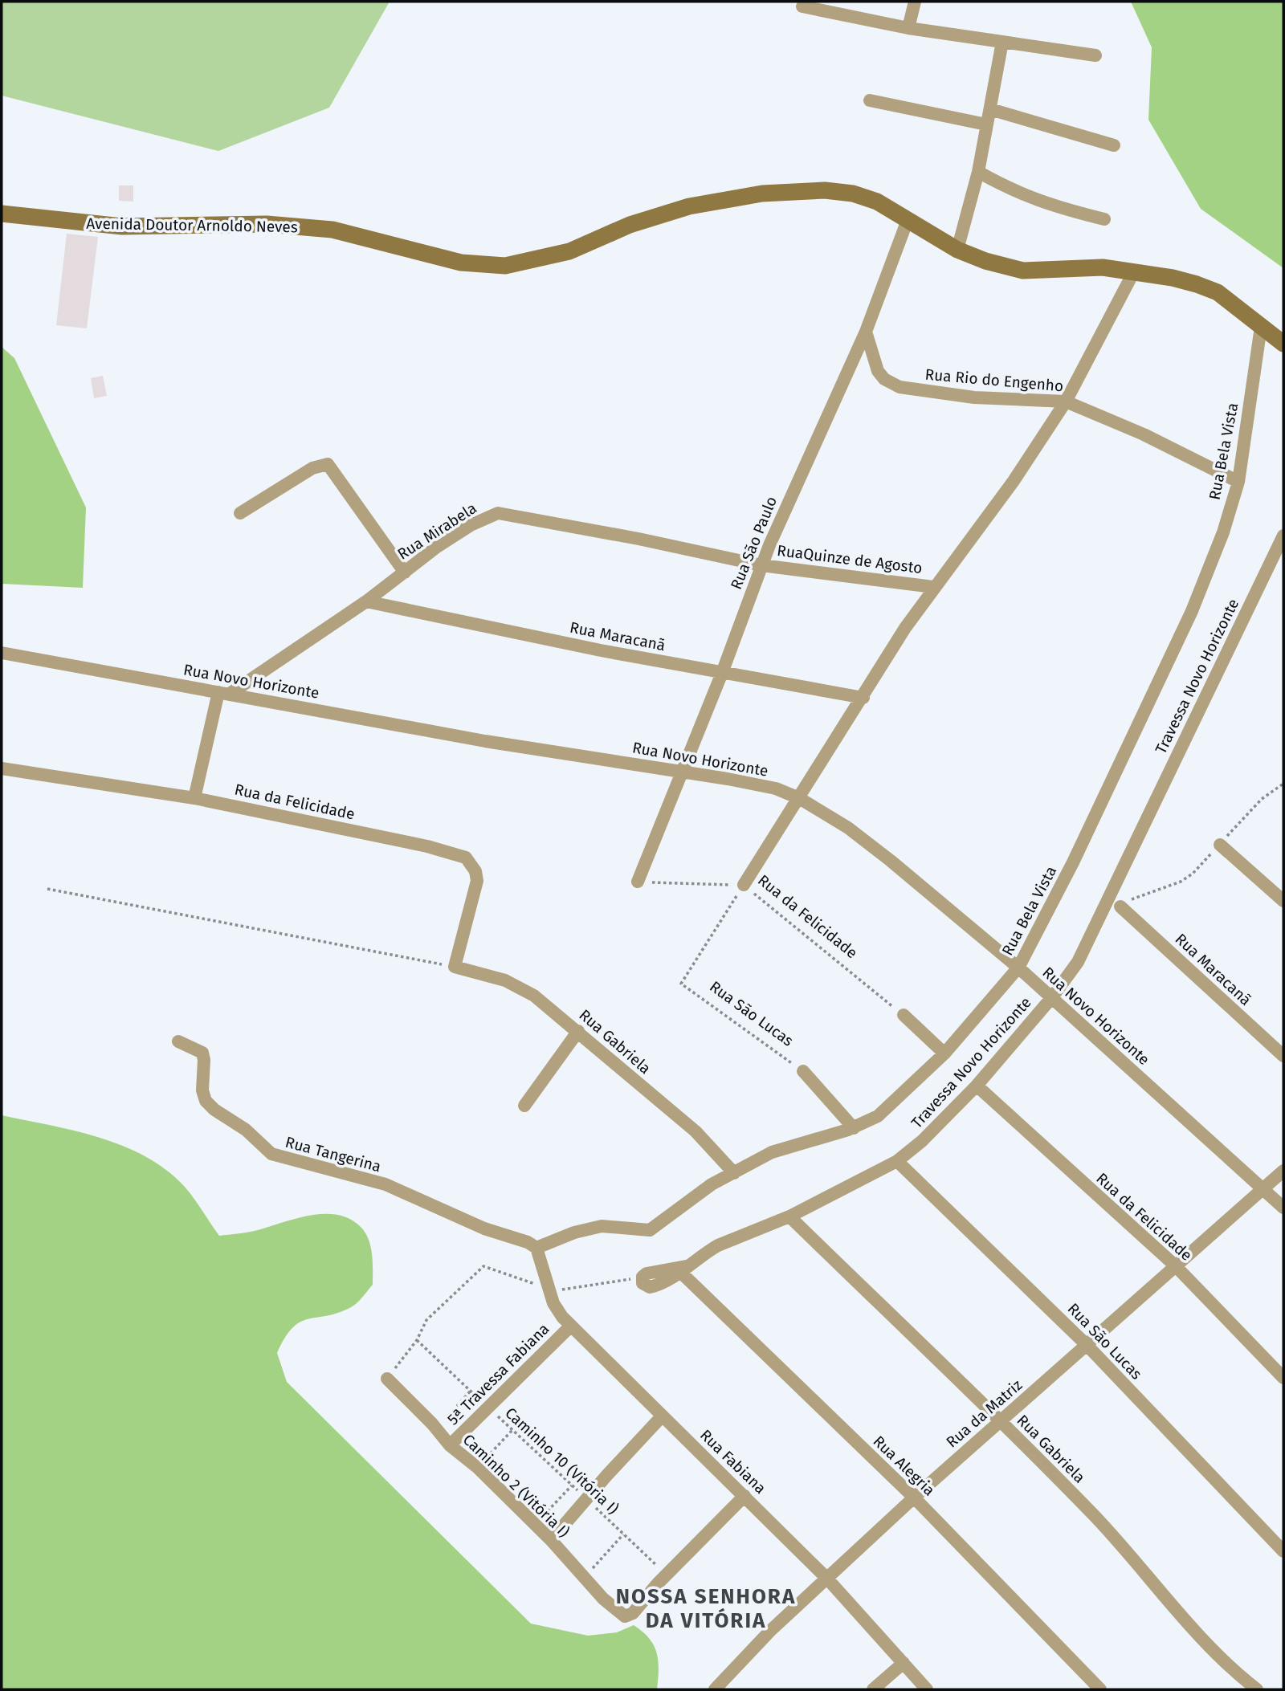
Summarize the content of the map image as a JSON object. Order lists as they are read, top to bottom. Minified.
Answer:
{"streets":{"main road":["Avenida Doutor Arnoldo Neves"],"street":["Rua Rio do Engenho","Rua Bela Vista","Rua Mirabela","Rua São Paulo","RuaQuinze de Agosto","Rua Maracanã","Travessa Novo Horizonte","Rua Novo Horizonte","Rua da Felicidade","Rua São Lucas","Rua Gabriela","Rua Tangerina","5ª Travessa Fabiana","Rua da Matriz","Rua Fabiana","Rua Alegria","Caminho 2 (Vitória I)"],"path":["Caminho 10 (Vitória I)"]},"crossings":[["Avenida Doutor Arnoldo Neves","Rua Bela Vista"],["Avenida Doutor Arnoldo Neves","Rua São Paulo"],["Rua Rio do Engenho","Rua Bela Vista"],["Rua Rio do Engenho","Rua São Paulo"],["Rua Bela Vista","Rua Novo Horizonte"],["Rua Bela Vista","Rua Gabriela"],["Rua Bela Vista","Rua Tangerina"],["Rua Bela Vista","Rua Fabiana"],["Rua Mirabela","Rua São Paulo"],["Rua Mirabela","RuaQuinze de Agosto"],["Rua Mirabela","Rua Maracanã"],["Rua Mirabela","Rua Novo Horizonte"],["Rua São Paulo","RuaQuinze de Agosto"],["Rua São Paulo","Rua Maracanã"],["Rua São Paulo","Rua Novo Horizonte"],["Travessa Novo Horizonte","Rua Novo Horizonte"],["Travessa Novo Horizonte","Rua da Felicidade"],["Travessa Novo Horizonte","Rua São Lucas"],["Travessa Novo Horizonte","Rua Gabriela"],["Travessa Novo Horizonte","Rua Alegria"],["Rua Novo Horizonte","Rua da Matriz"],["Rua da Felicidade","Rua São Lucas"],["Rua da Felicidade","Rua Gabriela"],["Rua da Felicidade","Rua da Matriz"],["Rua São Lucas","Rua da Matriz"],["Rua Gabriela","Rua da Matriz"],["Rua Tangerina","Rua Fabiana"],["5ª Travessa Fabiana","Caminho 10 (Vitória I)"],["5ª Travessa Fabiana","Rua Fabiana"],["5ª Travessa Fabiana","Caminho 2 (Vitória I)"],["Rua da Matriz","Rua Fabiana"],["Rua da Matriz","Rua Alegria"],["Caminho 10 (Vitória I)","Caminho 2 (Vitória I)"]],"districts":["NOSSA SENHORA DA VITÓRIA"]}
